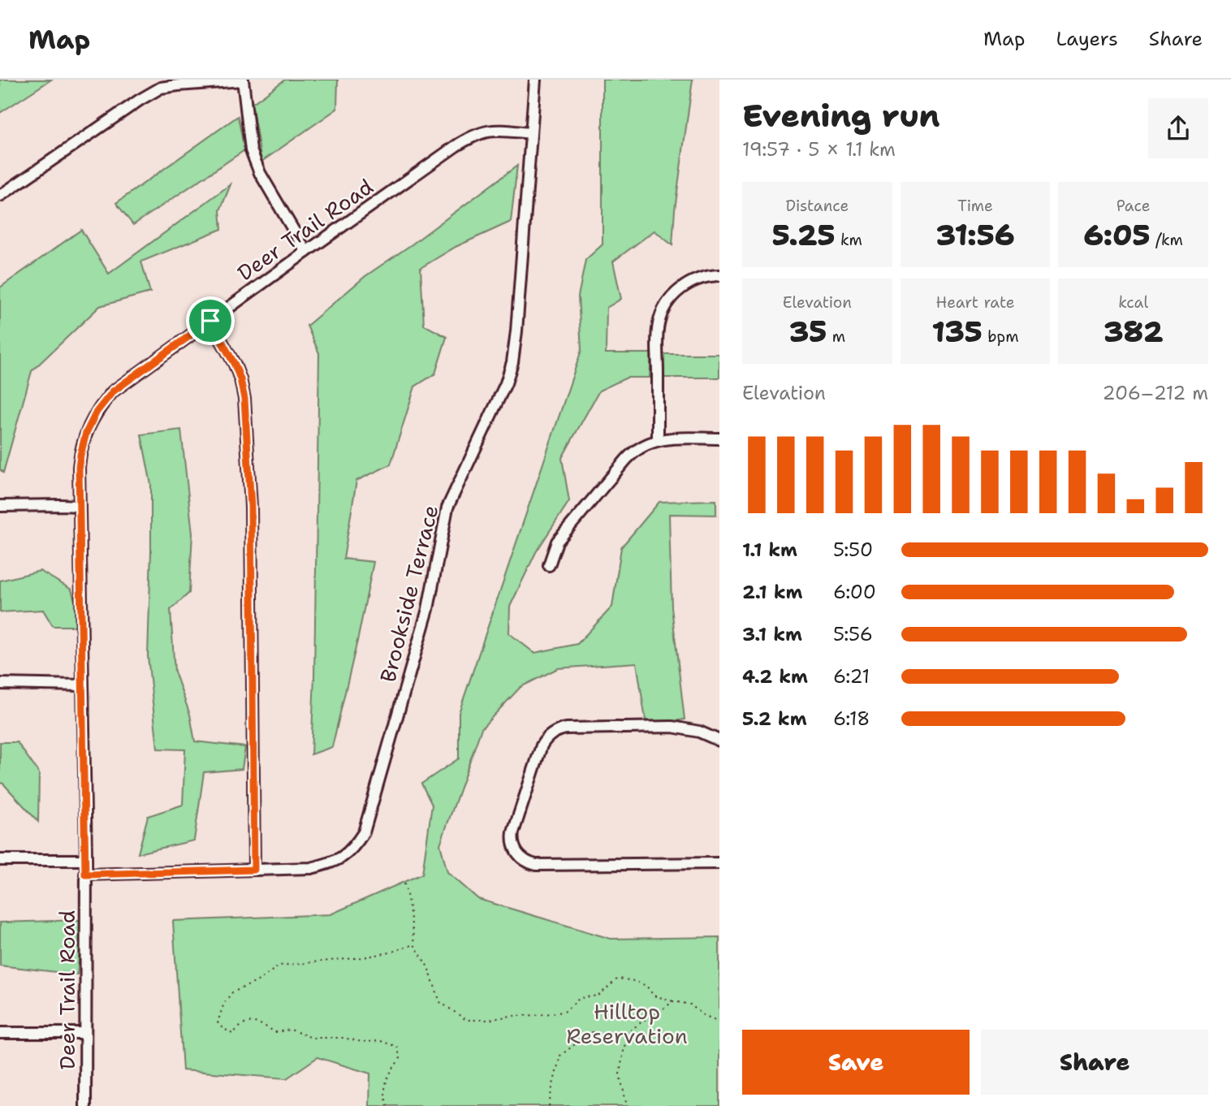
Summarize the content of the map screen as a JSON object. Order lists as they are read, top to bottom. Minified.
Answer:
{"streets":{"street":["Deer Trail Road","Brookside Terrace"]},"crossings":[["Deer Trail Road","Brookside Terrace"]],"parks":["Hilltop Reservation"],"page":{"header":"Map","nav":["Map","Layers","Share"],"heading":["Evening run","19:57 · 5 × 1.1 km"],"stats":[["Distance","5.25 km"],["Time","31:56"],["Pace","6:05 /km"],["Elevation","35 m"],["Heart rate","135 bpm"],["kcal","382"]],"chart":["Elevation","206–212 m"],"list":[{"name":"1.1 km","note":"5:50"},{"name":"2.1 km","note":"6:00"},{"name":"3.1 km","note":"5:56"},{"name":"4.2 km","note":"6:21"},{"name":"5.2 km","note":"6:18"}],"buttons":["Save","Share"]}}
